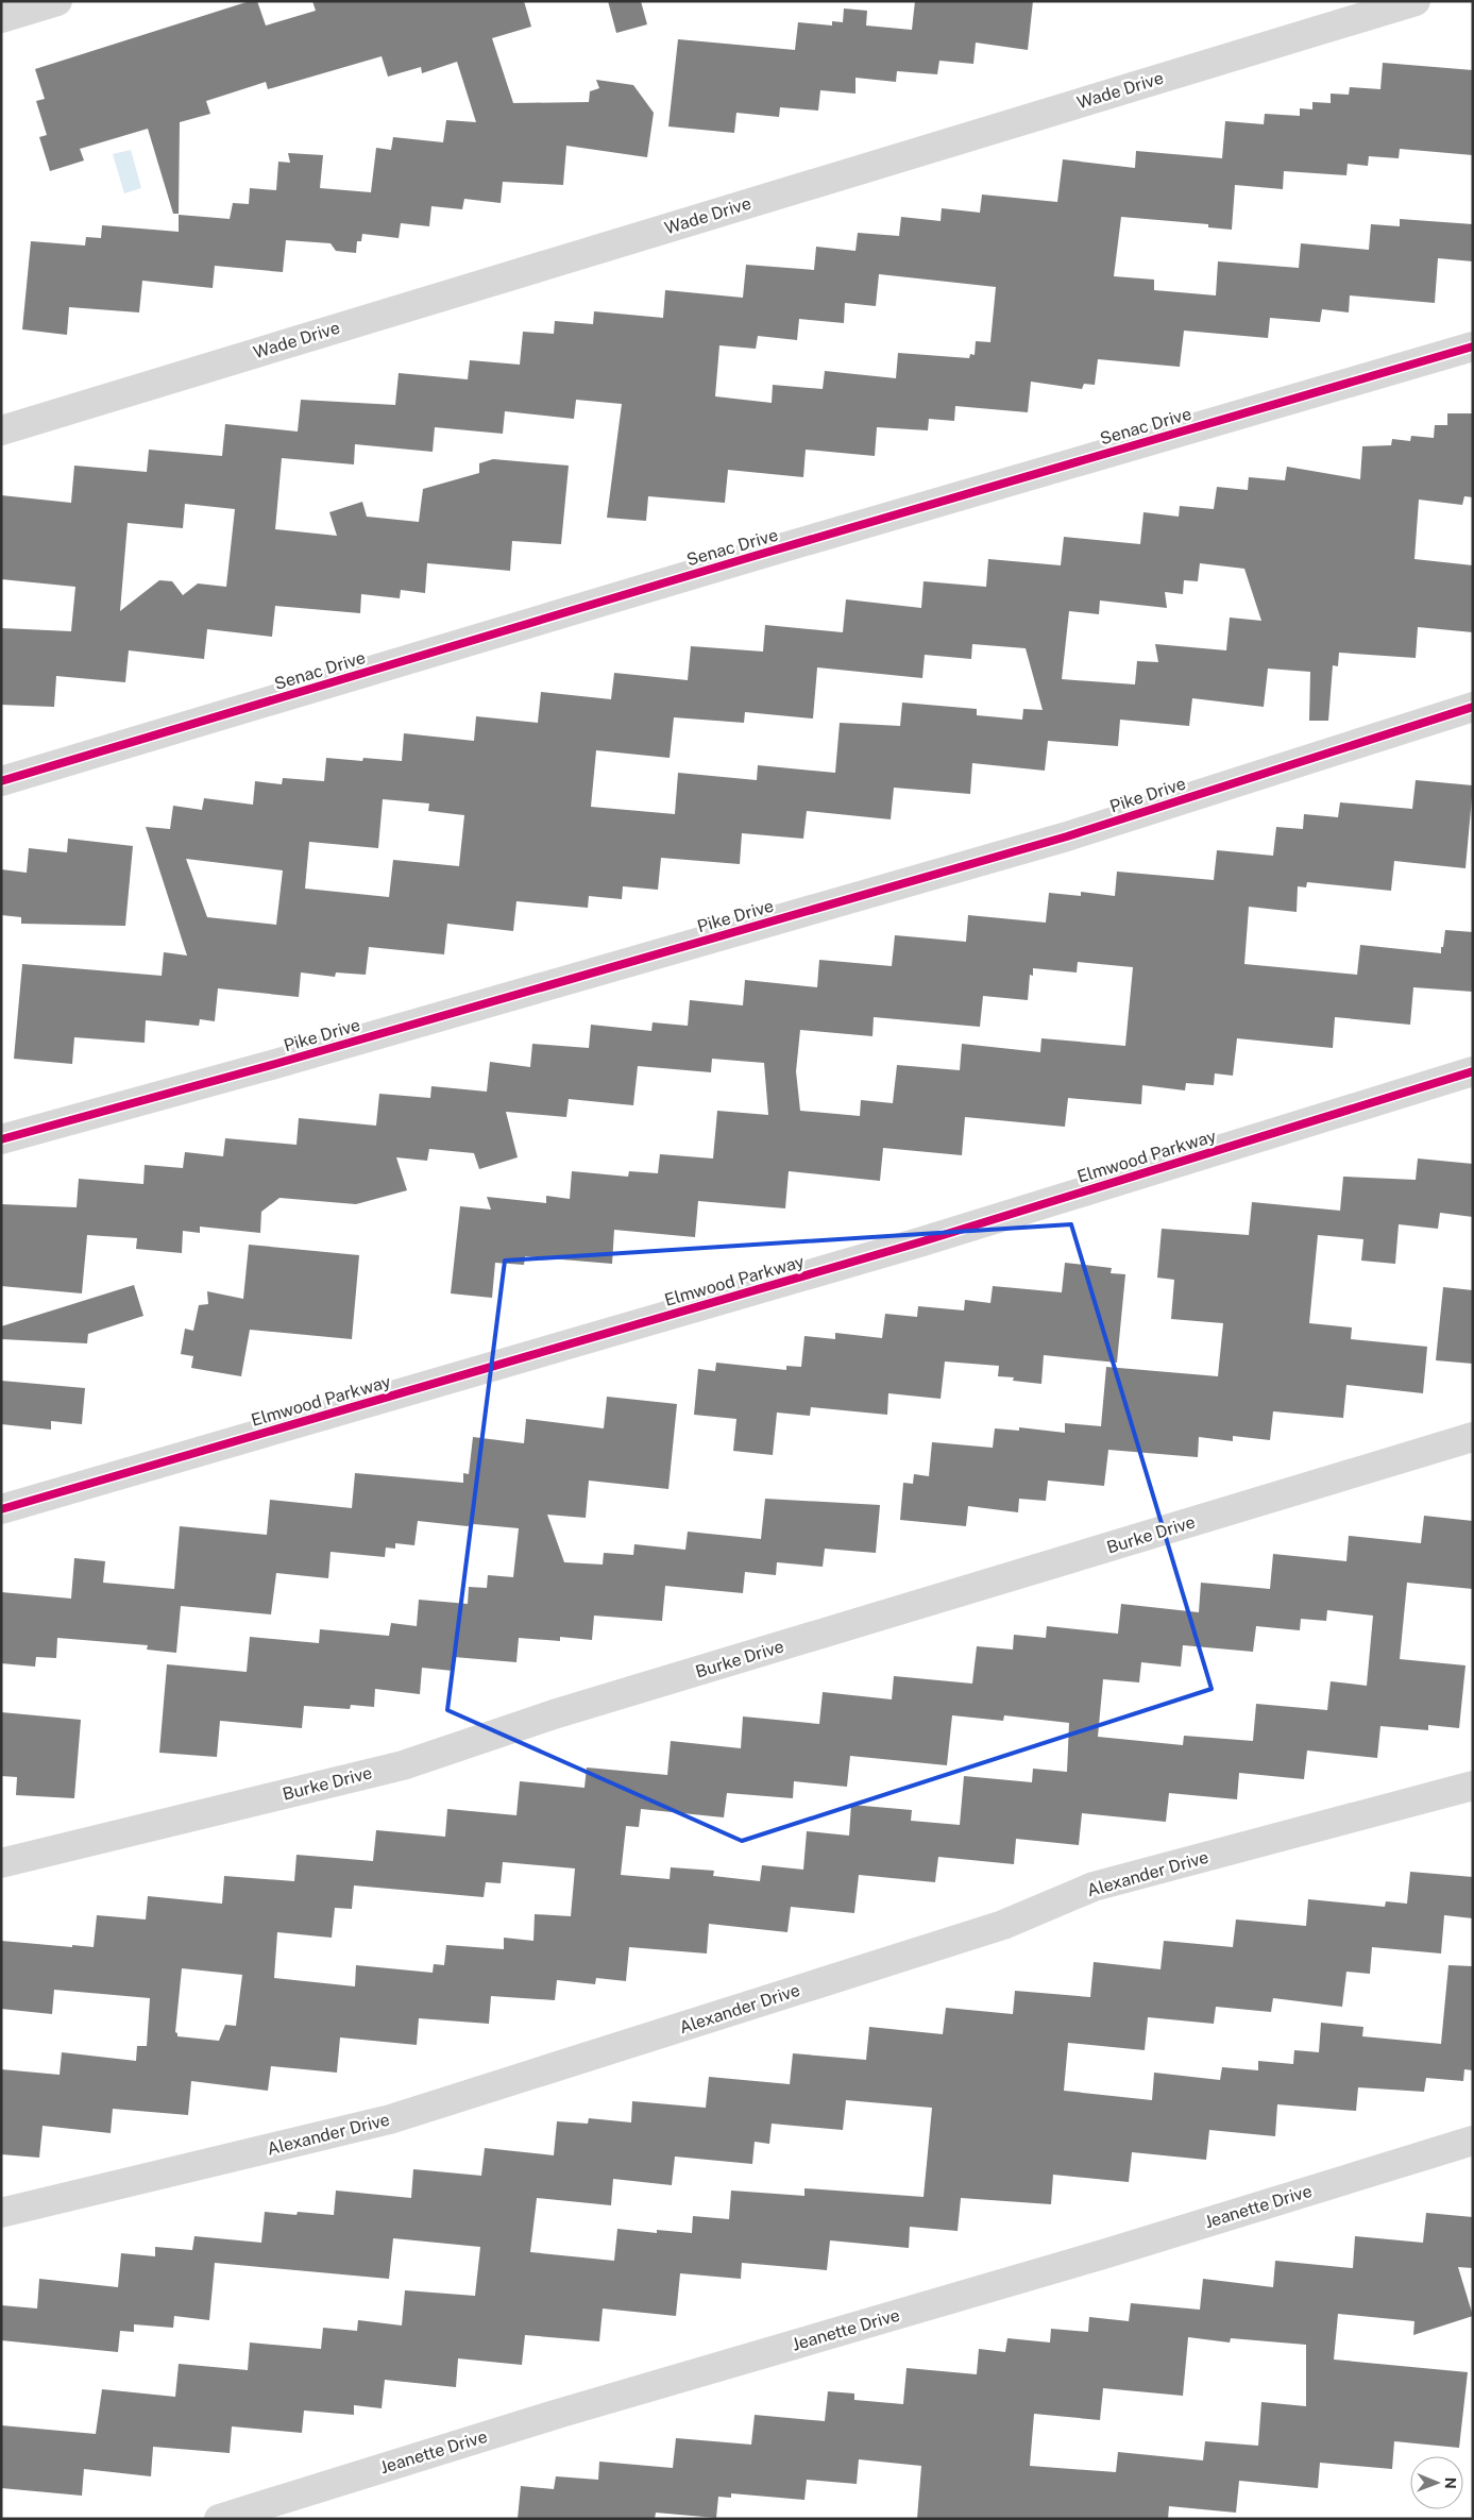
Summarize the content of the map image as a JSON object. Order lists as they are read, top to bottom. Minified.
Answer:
{"streets":{"street":["Wade Drive","Senac Drive","Pike Drive","Elmwood Parkway","Burke Drive","Alexander Drive","Jeanette Drive"]},"north":"right"}
